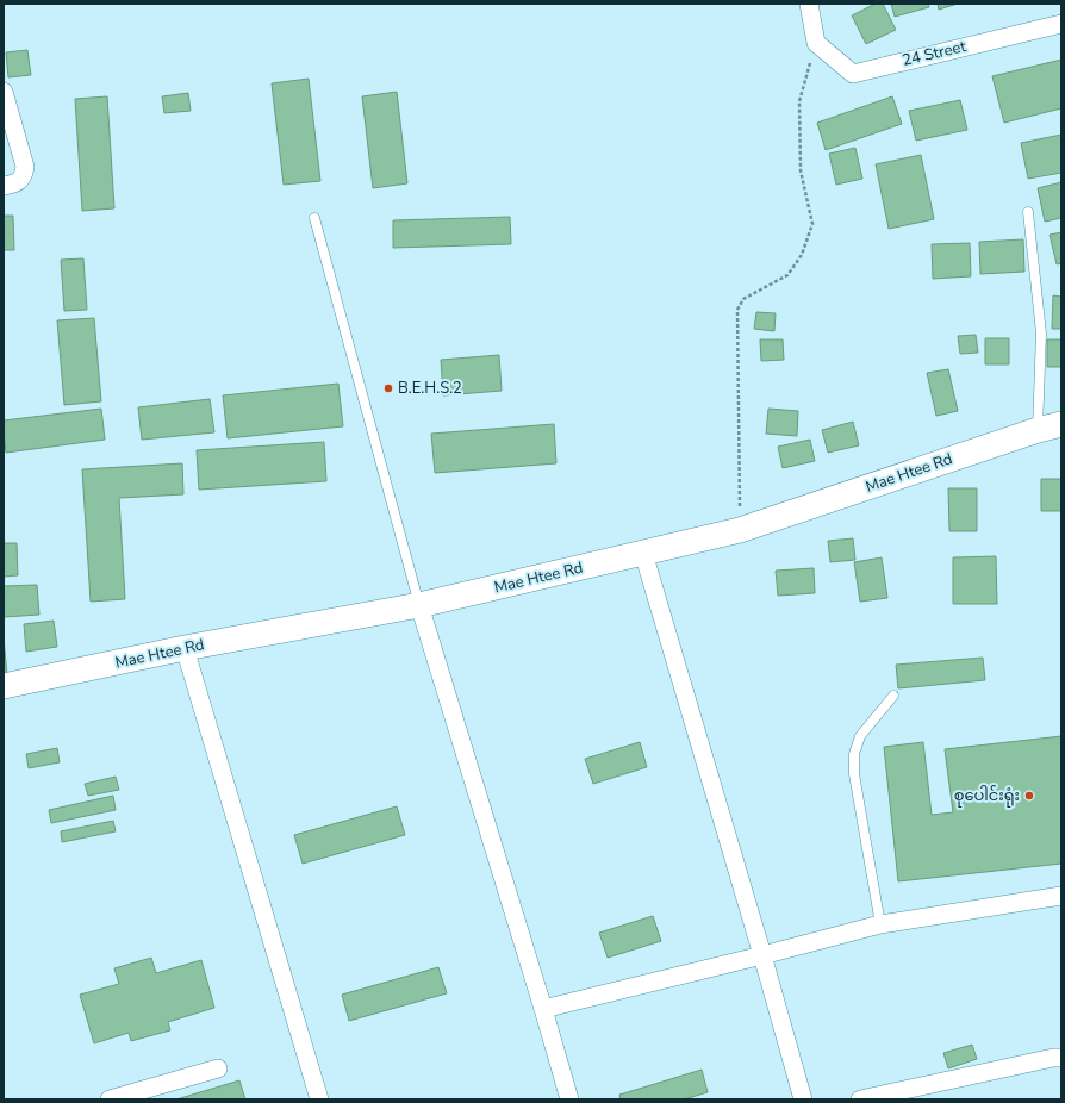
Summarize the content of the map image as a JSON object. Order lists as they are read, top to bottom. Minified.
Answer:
{"streets":{"street":["24 Street","Mae Htee Rd"]},"places":["B.E.H.S.2","စုပေါင်းရုံး"]}
